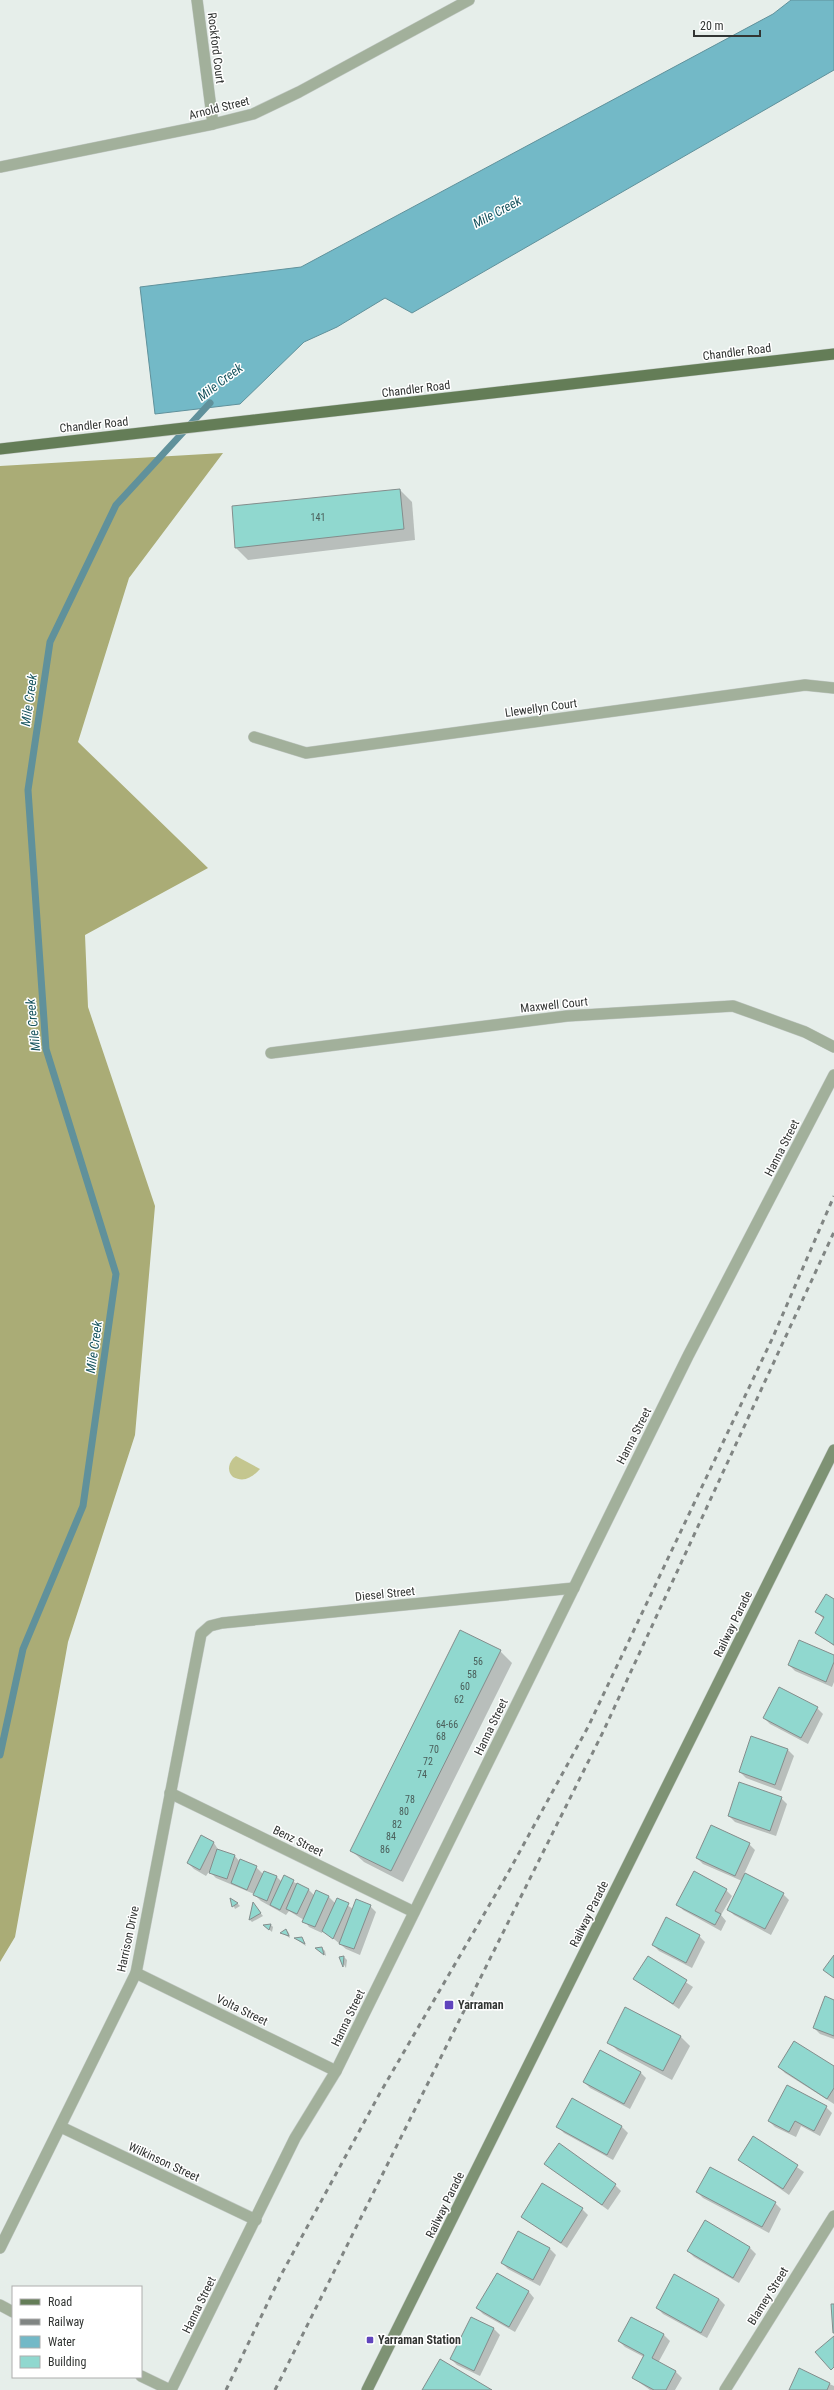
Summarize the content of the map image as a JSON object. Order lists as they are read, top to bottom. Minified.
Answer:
{"streets":{"main road":["Chandler Road","Railway Parade"],"street":["Rockford Court","Arnold Street","Llewellyn Court","Maxwell Court","Hanna Street","Diesel Street","Benz Street","Harrison Drive","Volta Street","Wilkinson Street","Blamey Street"]},"crossings":[["Rockford Court","Arnold Street"],["Hanna Street","Diesel Street"],["Hanna Street","Benz Street"],["Hanna Street","Volta Street"],["Hanna Street","Wilkinson Street"],["Diesel Street","Harrison Drive"],["Benz Street","Harrison Drive"],["Harrison Drive","Volta Street"],["Harrison Drive","Wilkinson Street"]],"water":["Mile Creek"],"places":{"transit":["Yarraman","Yarraman Station"]},"house_numbers":["141","56","58","60","62","64-66","68","70","72","74","78","80","82","84","86"],"legend":["Road","Railway","Water","Building"],"scale_bar":"20 m"}
